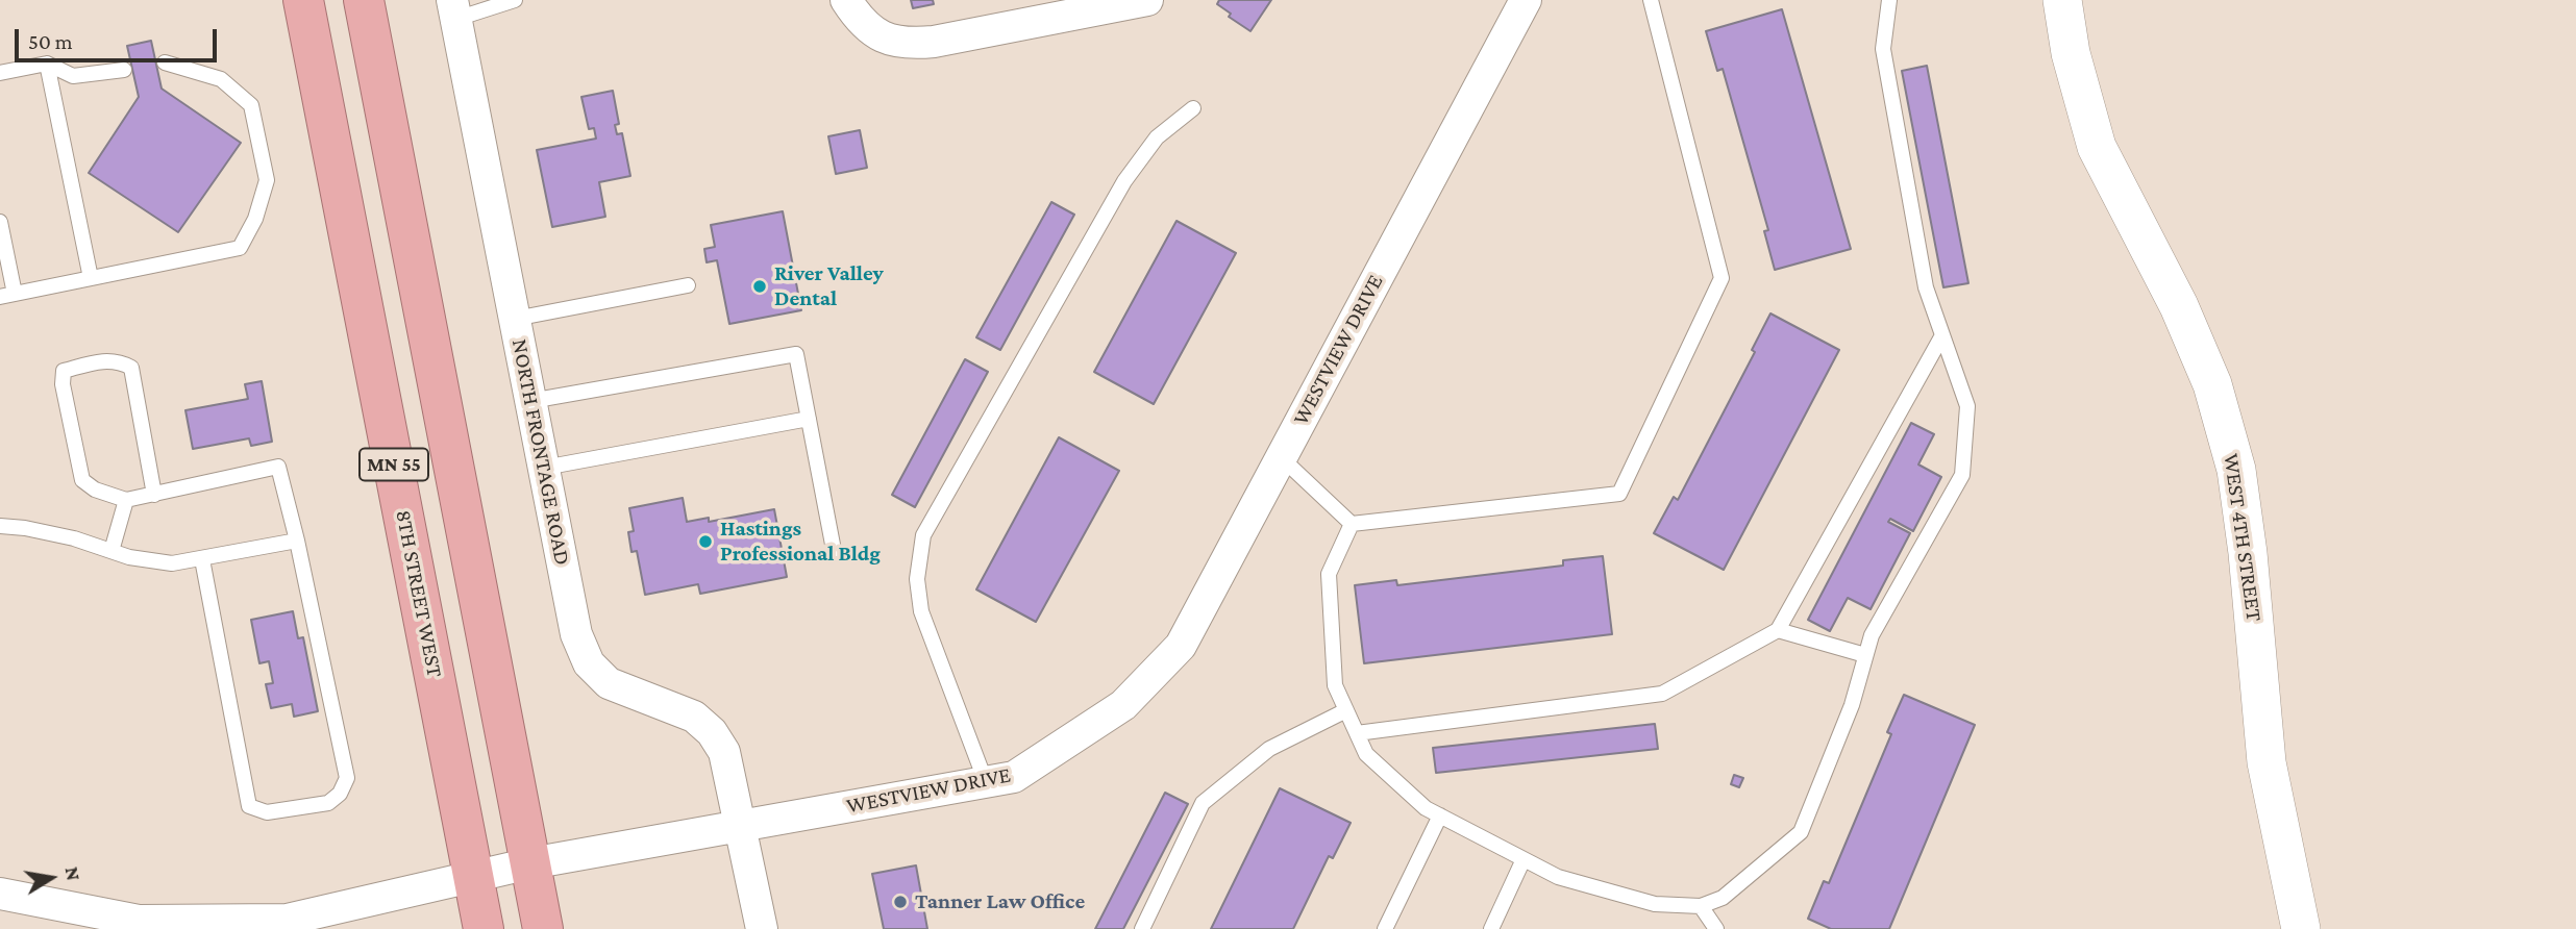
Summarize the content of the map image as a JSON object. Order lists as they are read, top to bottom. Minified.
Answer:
{"streets":{"highway":["MN 55","8TH STREET WEST"],"street":["WESTVIEW DRIVE","NORTH FRONTAGE ROAD","WEST 4TH STREET"]},"crossings":[["WESTVIEW DRIVE","NORTH FRONTAGE ROAD"],["WESTVIEW DRIVE","MN 55"],["WESTVIEW DRIVE","8TH STREET WEST"]],"places":["River Valley Dental","Hastings Professional Bldg","Tanner Law Office"],"scale_bar":"50 m","north":"right"}
